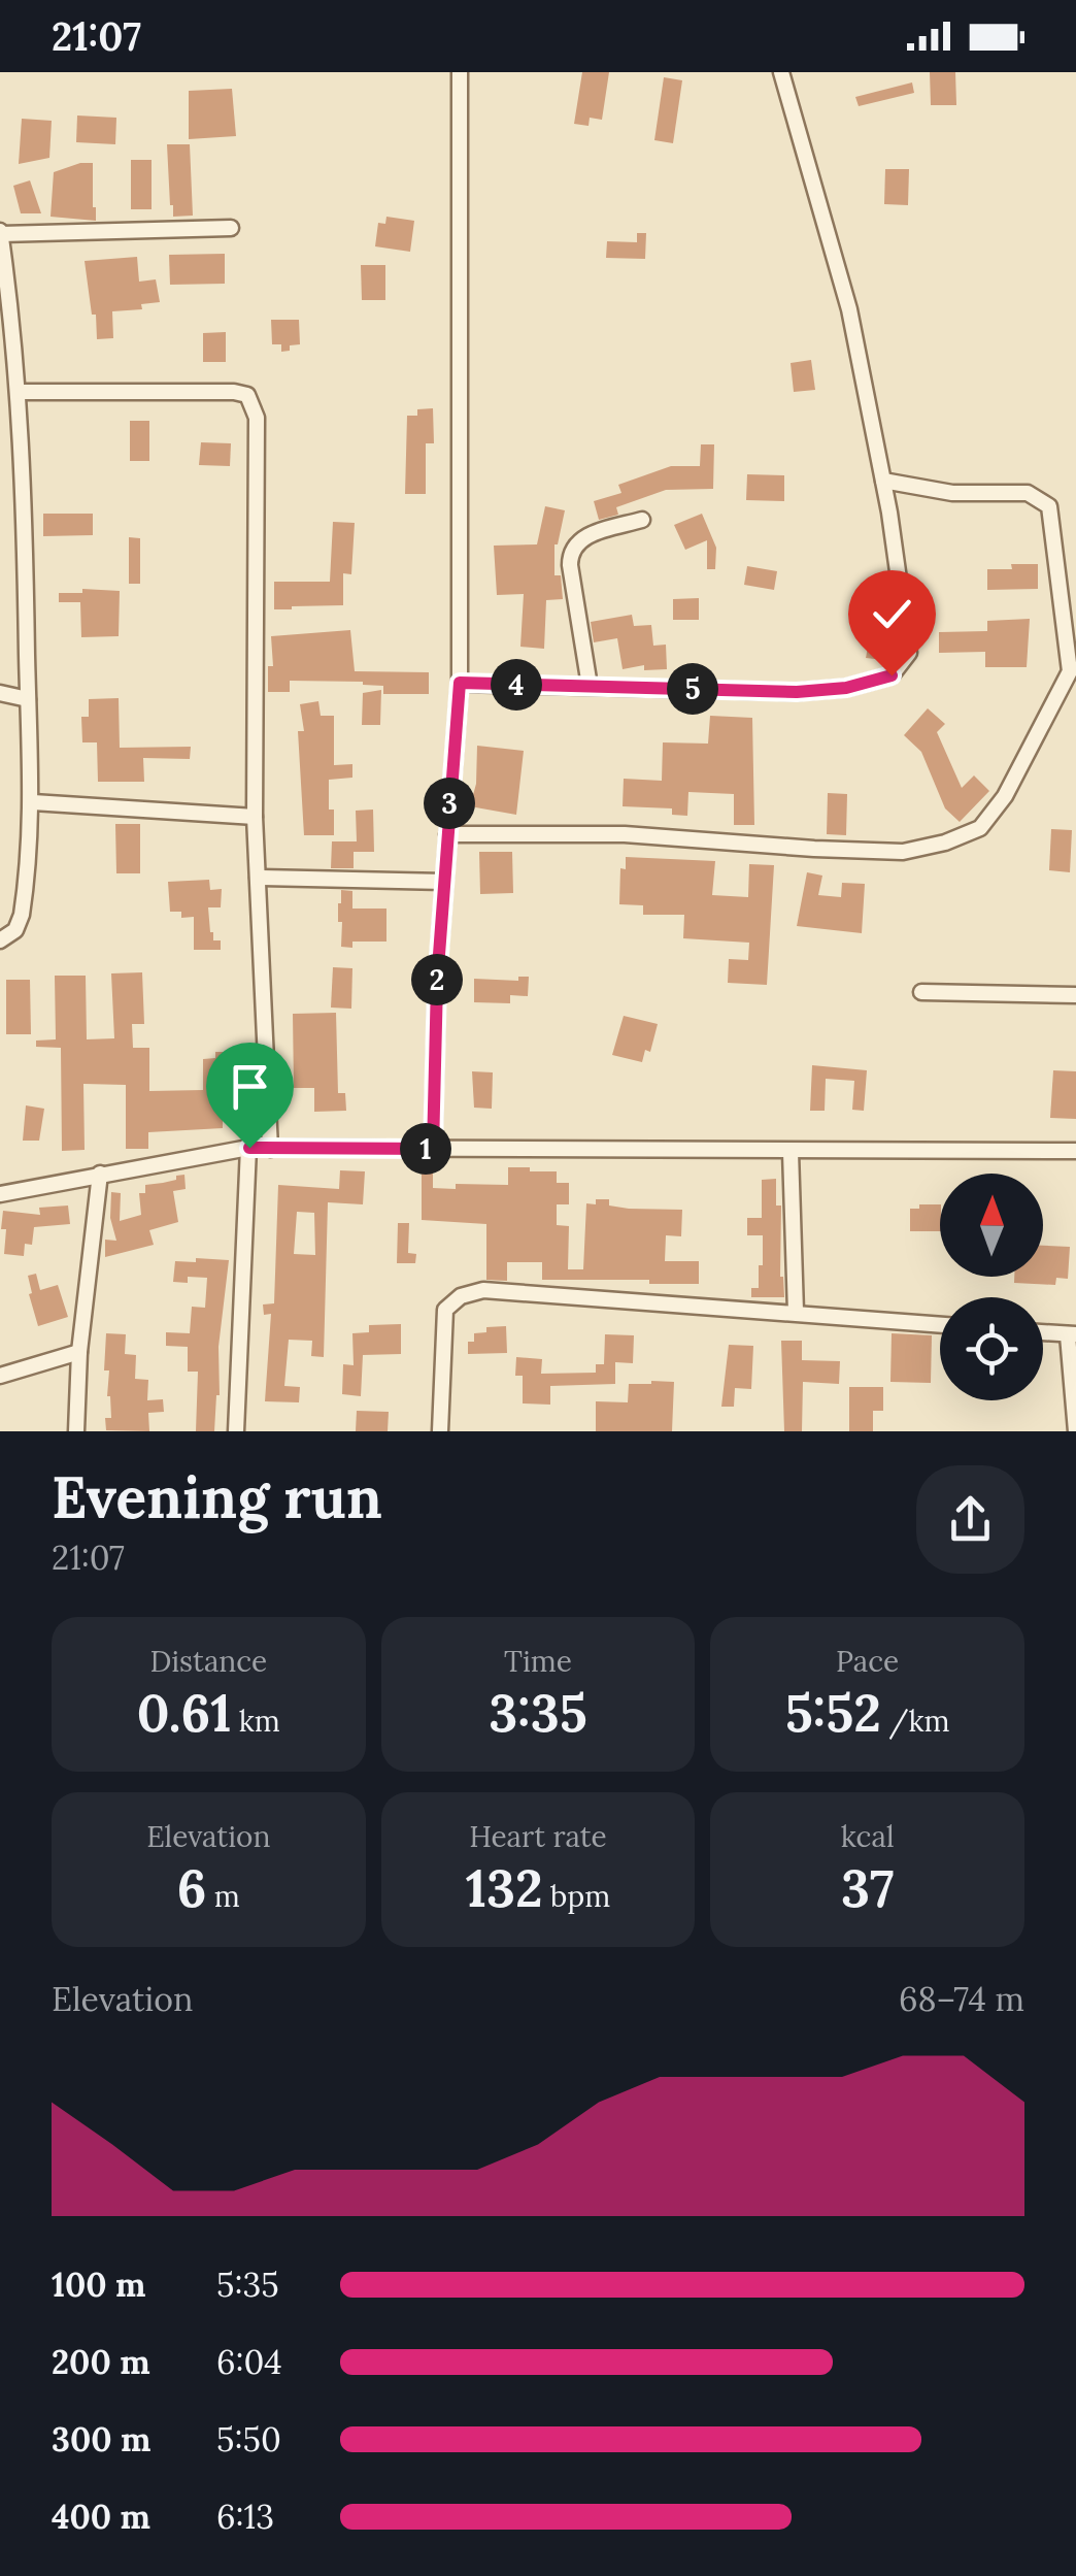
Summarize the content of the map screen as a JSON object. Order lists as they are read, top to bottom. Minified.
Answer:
{"north":"top","page":{"status":"21:07","pins":["4","5","3","2","1"],"heading":["Evening run","21:07"],"stats":[["Distance","0.61 km"],["Time","3:35"],["Pace","5:52 /km"],["Elevation","6 m"],["Heart rate","132 bpm"],["kcal","37"]],"chart":["Elevation","68–74 m"],"list":[{"name":"100 m","note":"5:35"},{"name":"200 m","note":"6:04"},{"name":"300 m","note":"5:50"},{"name":"400 m","note":"6:13"}]}}
